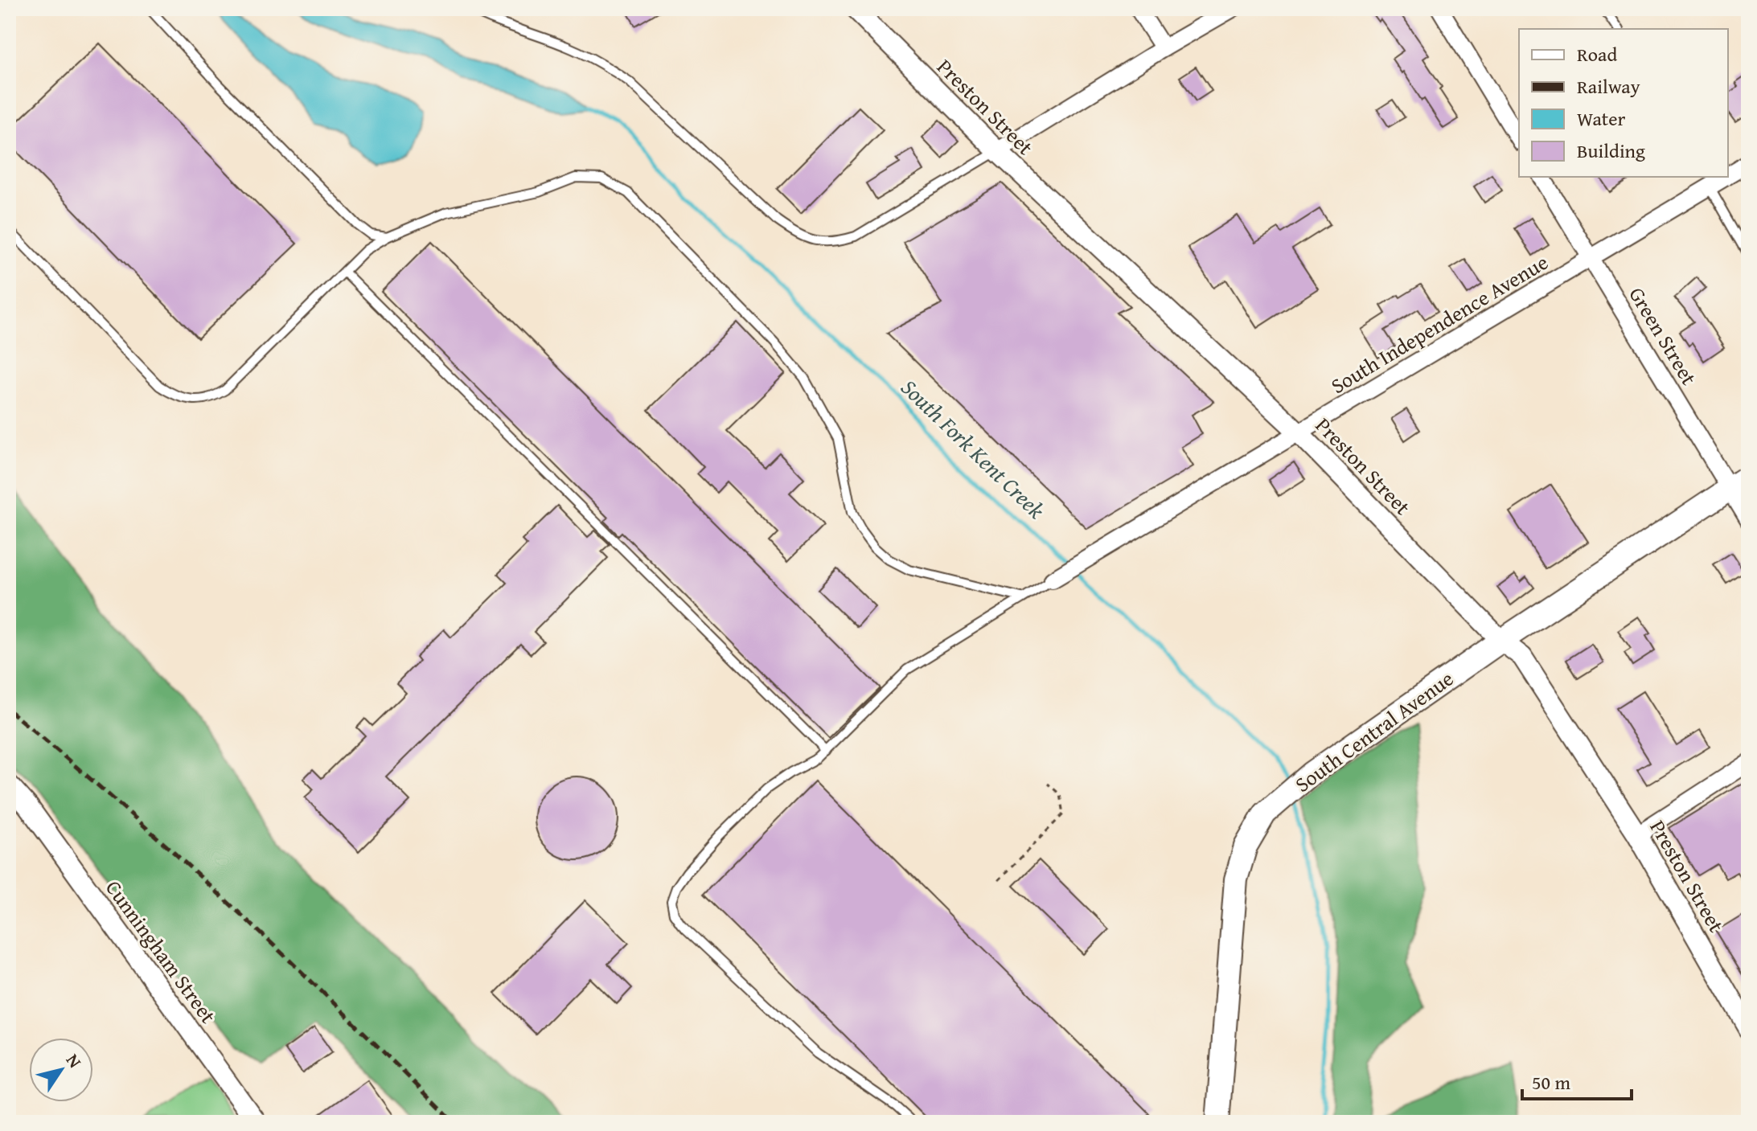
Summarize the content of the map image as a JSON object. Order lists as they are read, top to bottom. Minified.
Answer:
{"streets":{"main road":["South Central Avenue"],"street":["Preston Street","South Independence Avenue","Green Street","Cunningham Street"]},"crossings":[["Preston Street","South Independence Avenue"],["Preston Street","South Central Avenue"],["South Independence Avenue","Green Street"],["Green Street","South Central Avenue"]],"water":["South Fork Kent Creek"],"legend":["Road","Railway","Water","Building"],"scale_bar":"50 m","north":"top right"}
